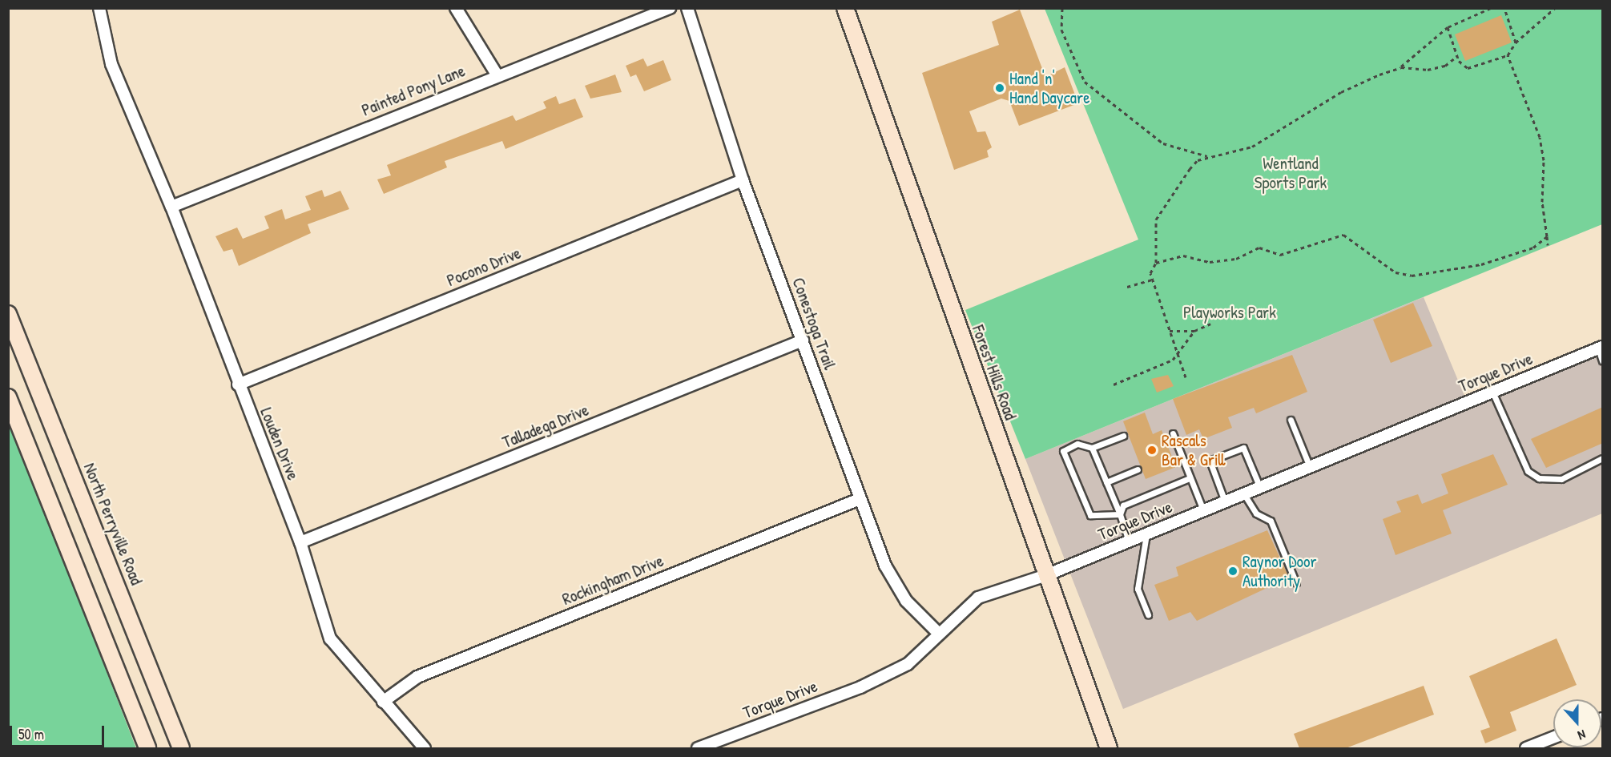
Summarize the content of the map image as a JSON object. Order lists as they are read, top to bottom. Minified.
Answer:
{"streets":{"main road":["Forest Hills Road","North Perryville Road"],"street":["Painted Pony Lane","Pocono Drive","Conestoga Trail","Torque Drive","Talladega Drive","Louden Drive","Rockingham Drive"]},"crossings":[["Painted Pony Lane","Louden Drive"],["Pocono Drive","Conestoga Trail"],["Pocono Drive","Louden Drive"],["Conestoga Trail","Torque Drive"],["Conestoga Trail","Talladega Drive"],["Conestoga Trail","Rockingham Drive"],["Forest Hills Road","Torque Drive"],["Talladega Drive","Louden Drive"],["Louden Drive","Rockingham Drive"]],"parks":["Wentland Sports Park","Playworks Park"],"places":["Hand 'n' Hand Daycare","Rascals Bar & Grill","Raynor Door Authority"],"scale_bar":"50 m","north":"bottom"}
